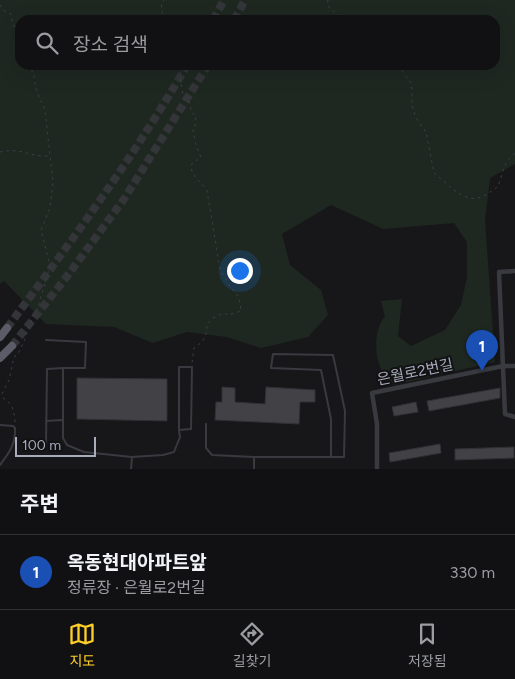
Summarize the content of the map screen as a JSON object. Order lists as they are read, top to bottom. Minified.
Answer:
{"streets":{"street":["은월로2번길"]},"scale_bar":"100 m","page":{"search":"장소 검색","pins":"1","scale":"100 m","heading":"주변","list":[{"mark":"1","name":"옥동현대아파트앞","note":"정류장 · 은월로2번길","value":"330 m"}],"nav":["지도","길찾기","저장됨"]}}
